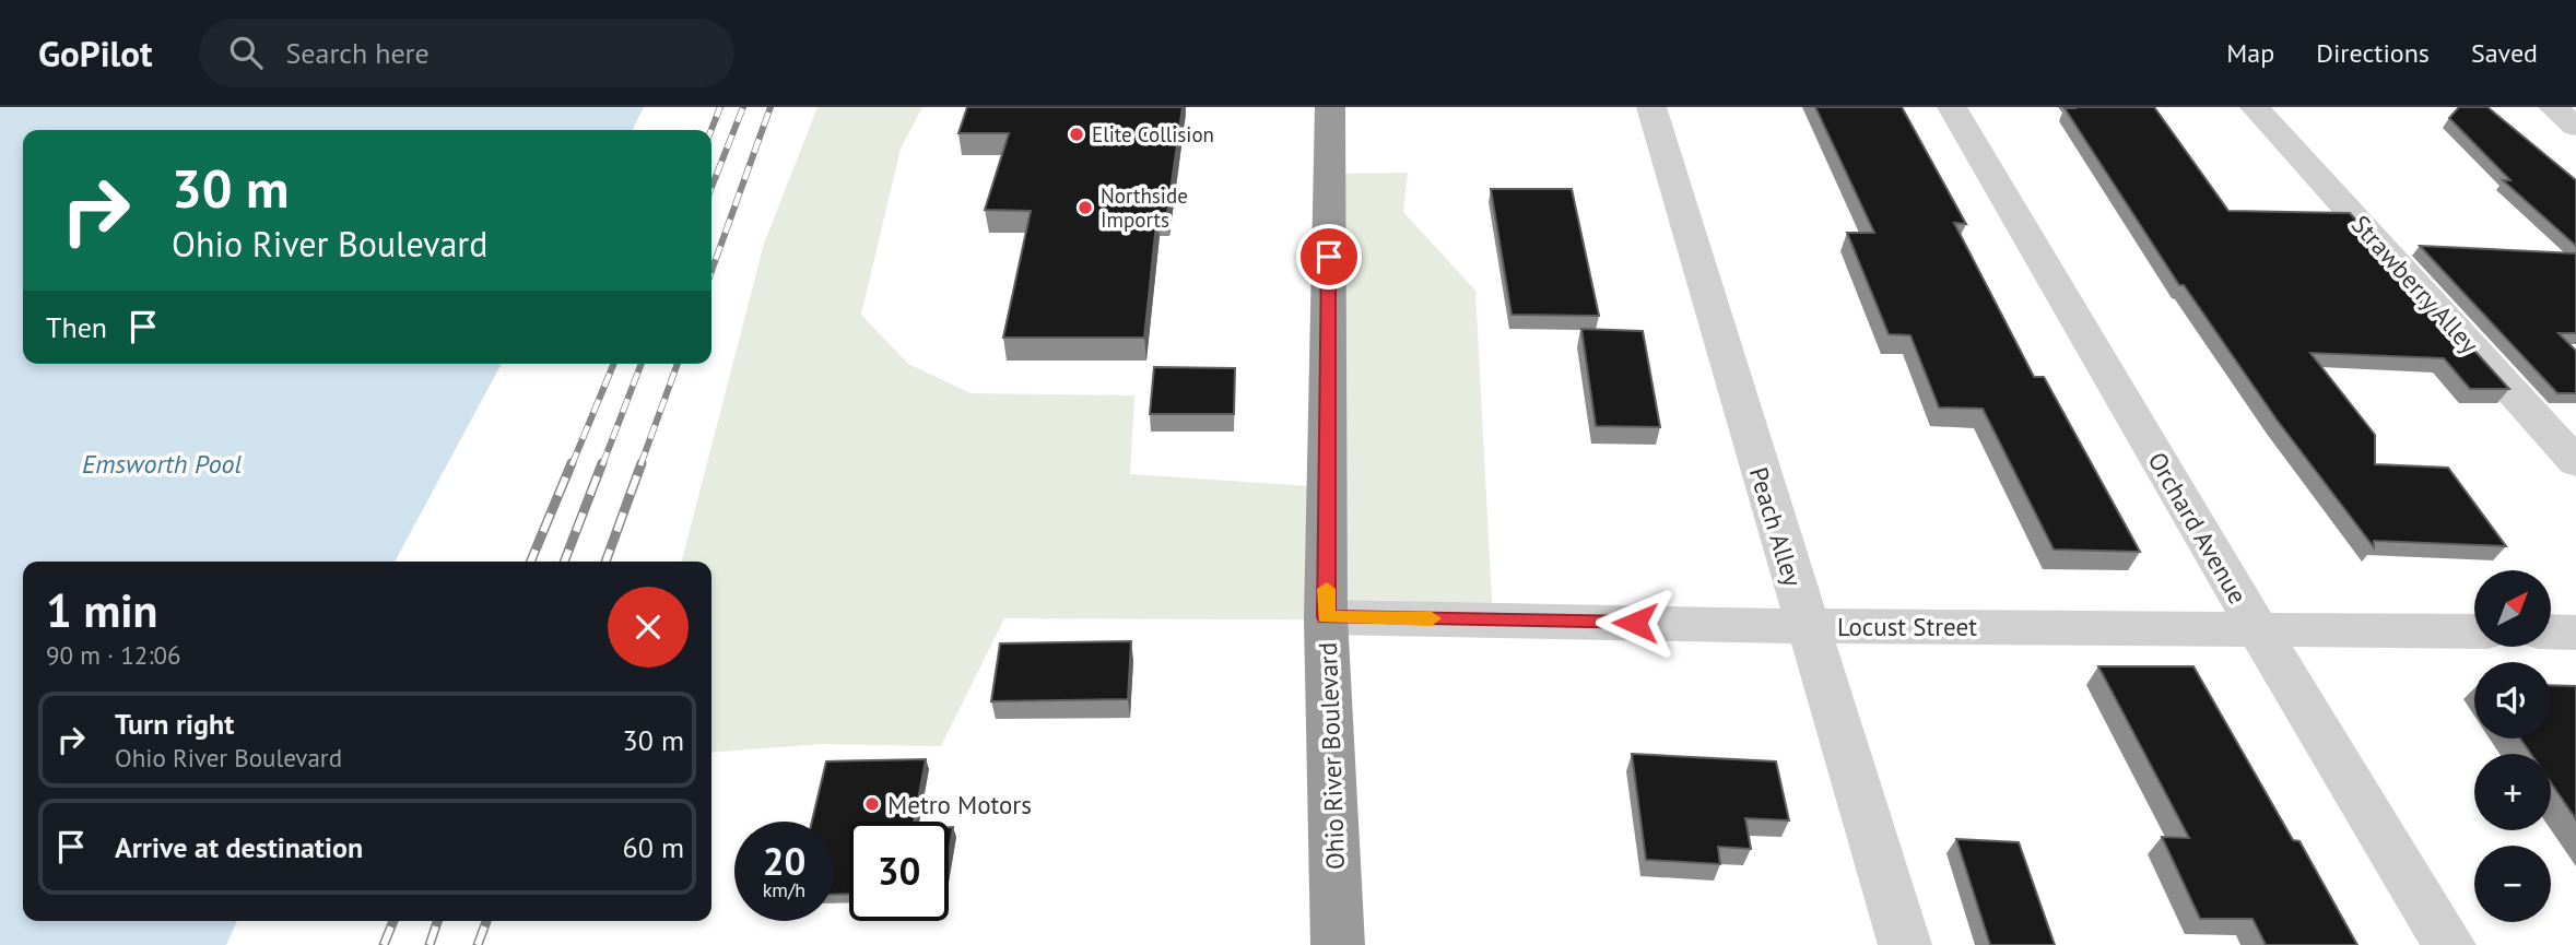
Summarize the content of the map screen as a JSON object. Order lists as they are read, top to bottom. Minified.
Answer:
{"streets":{"highway":["Ohio River Boulevard"],"street":["Strawberry Alley","Peach Alley","Orchard Avenue","Locust Street"]},"crossings":[["Peach Alley","Locust Street"],["Orchard Avenue","Locust Street"],["Locust Street","Ohio River Boulevard"]],"water":["Emsworth Pool"],"places":["Elite Collision","Northside Imports","Metro Motors"],"north":"top right","page":{"header":"GoPilot","search":"Search here","nav":["Map","Directions","Saved"],"turn":["30 m","Ohio River Boulevard"],"then":"Then","heading":["1 min","90 m · 12:06"],"map_buttons":["+","−"],"list":[{"name":"Turn right","note":"Ohio River Boulevard","value":"30 m"},{"name":"Arrive at destination","value":"60 m"}],"speed":"20 km/h","limit":"30"}}
